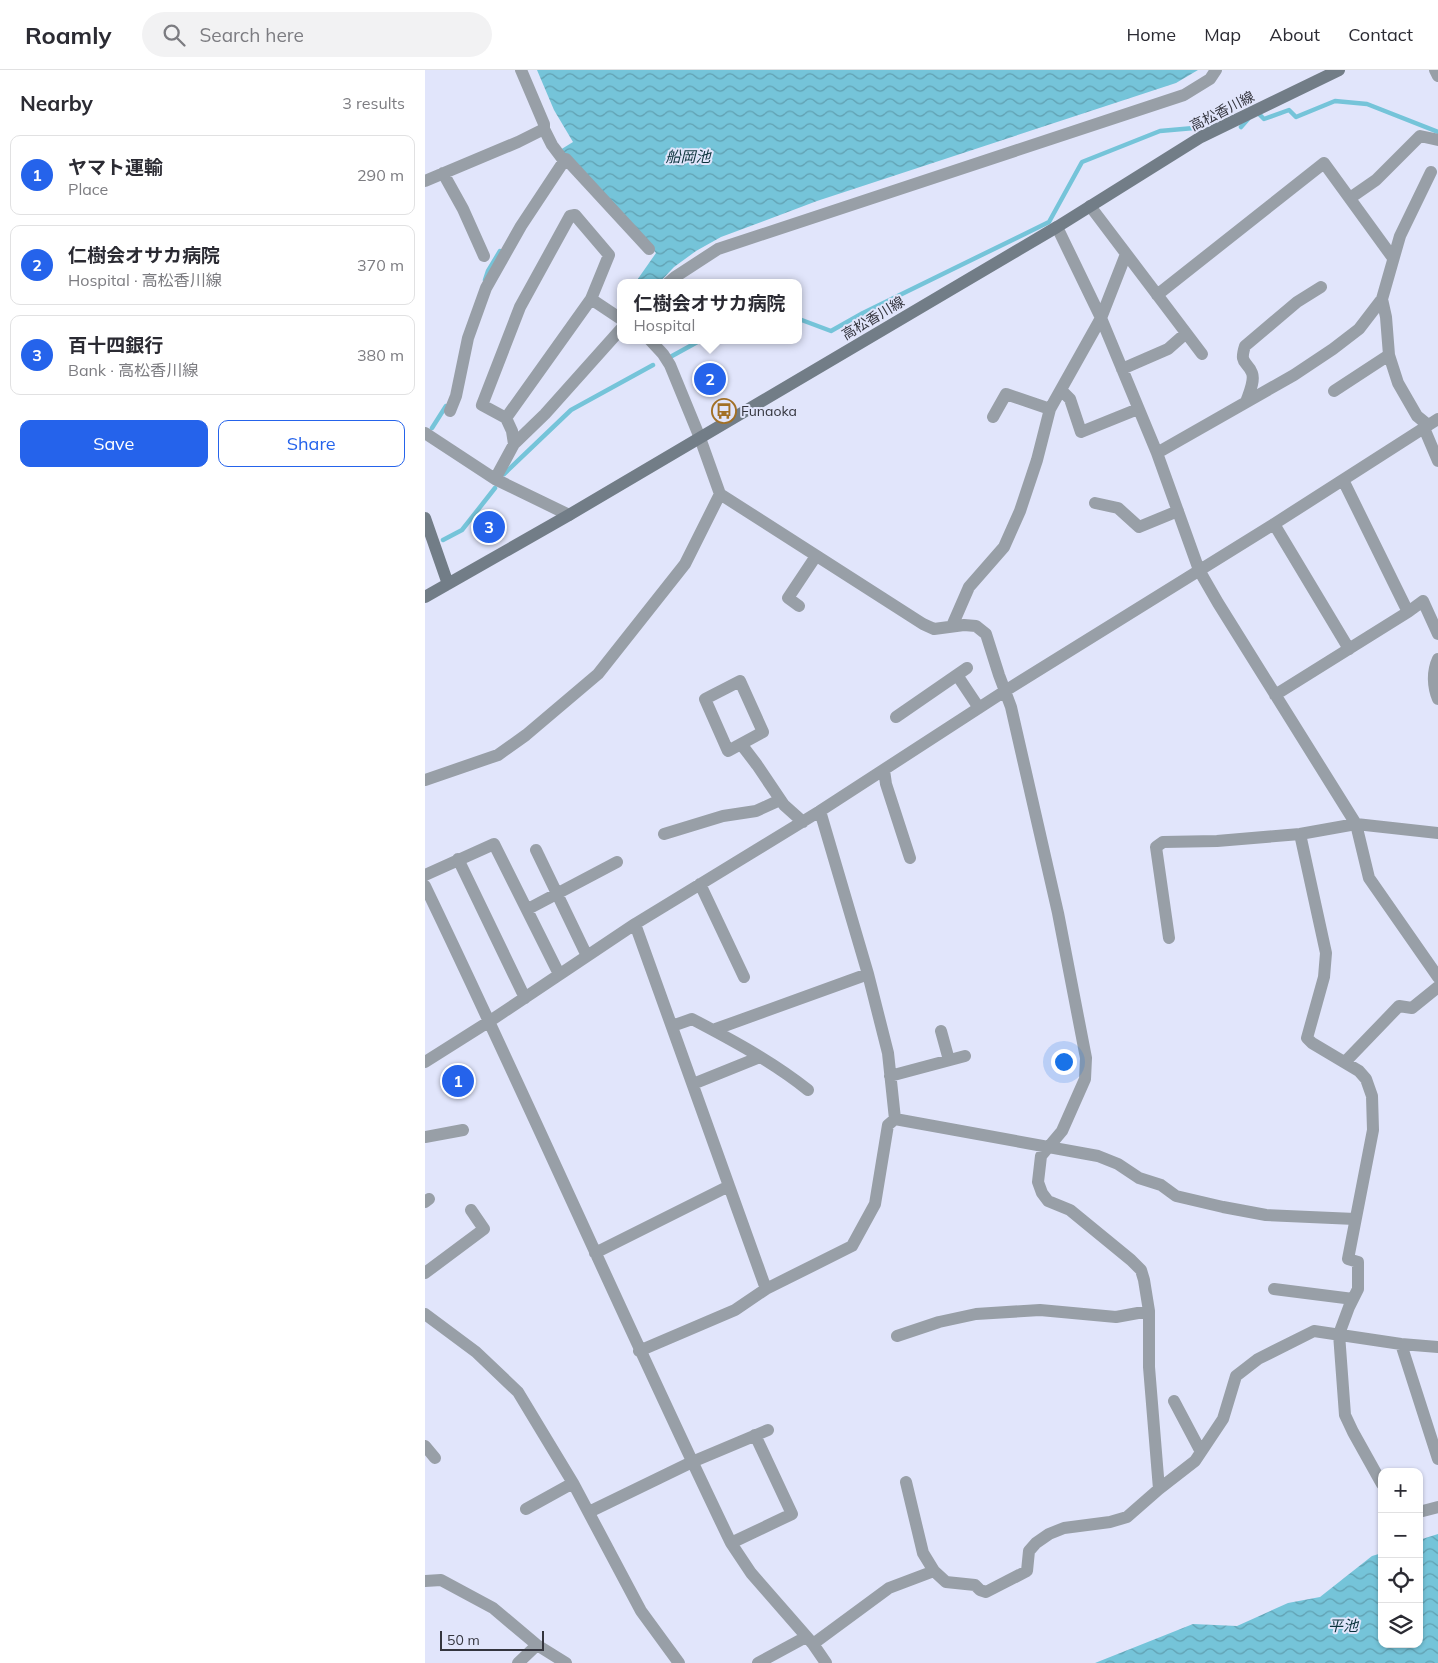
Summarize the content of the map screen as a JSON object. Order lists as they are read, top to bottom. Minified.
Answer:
{"streets":{"main road":["高松香川線"]},"water":["船岡池","平池"],"places":{"bus stop":["Funaoka"]},"scale_bar":"50 m","page":{"header":"Roamly","search":"Search here","nav":["Home","Map","About","Contact"],"heading":["Nearby","3 results"],"list":[{"mark":"1","name":"ヤマト運輸","note":"Place","value":"290 m"},{"mark":"2","name":"仁樹会オサカ病院","note":"Hospital · 高松香川線","value":"370 m"},{"mark":"3","name":"百十四銀行","note":"Bank · 高松香川線","value":"380 m"}],"popup":["仁樹会オサカ病院","Hospital"],"pins":["2","3","1"],"buttons":["Save","Share"],"map_buttons":["+","−"],"scale":"50 m"}}
